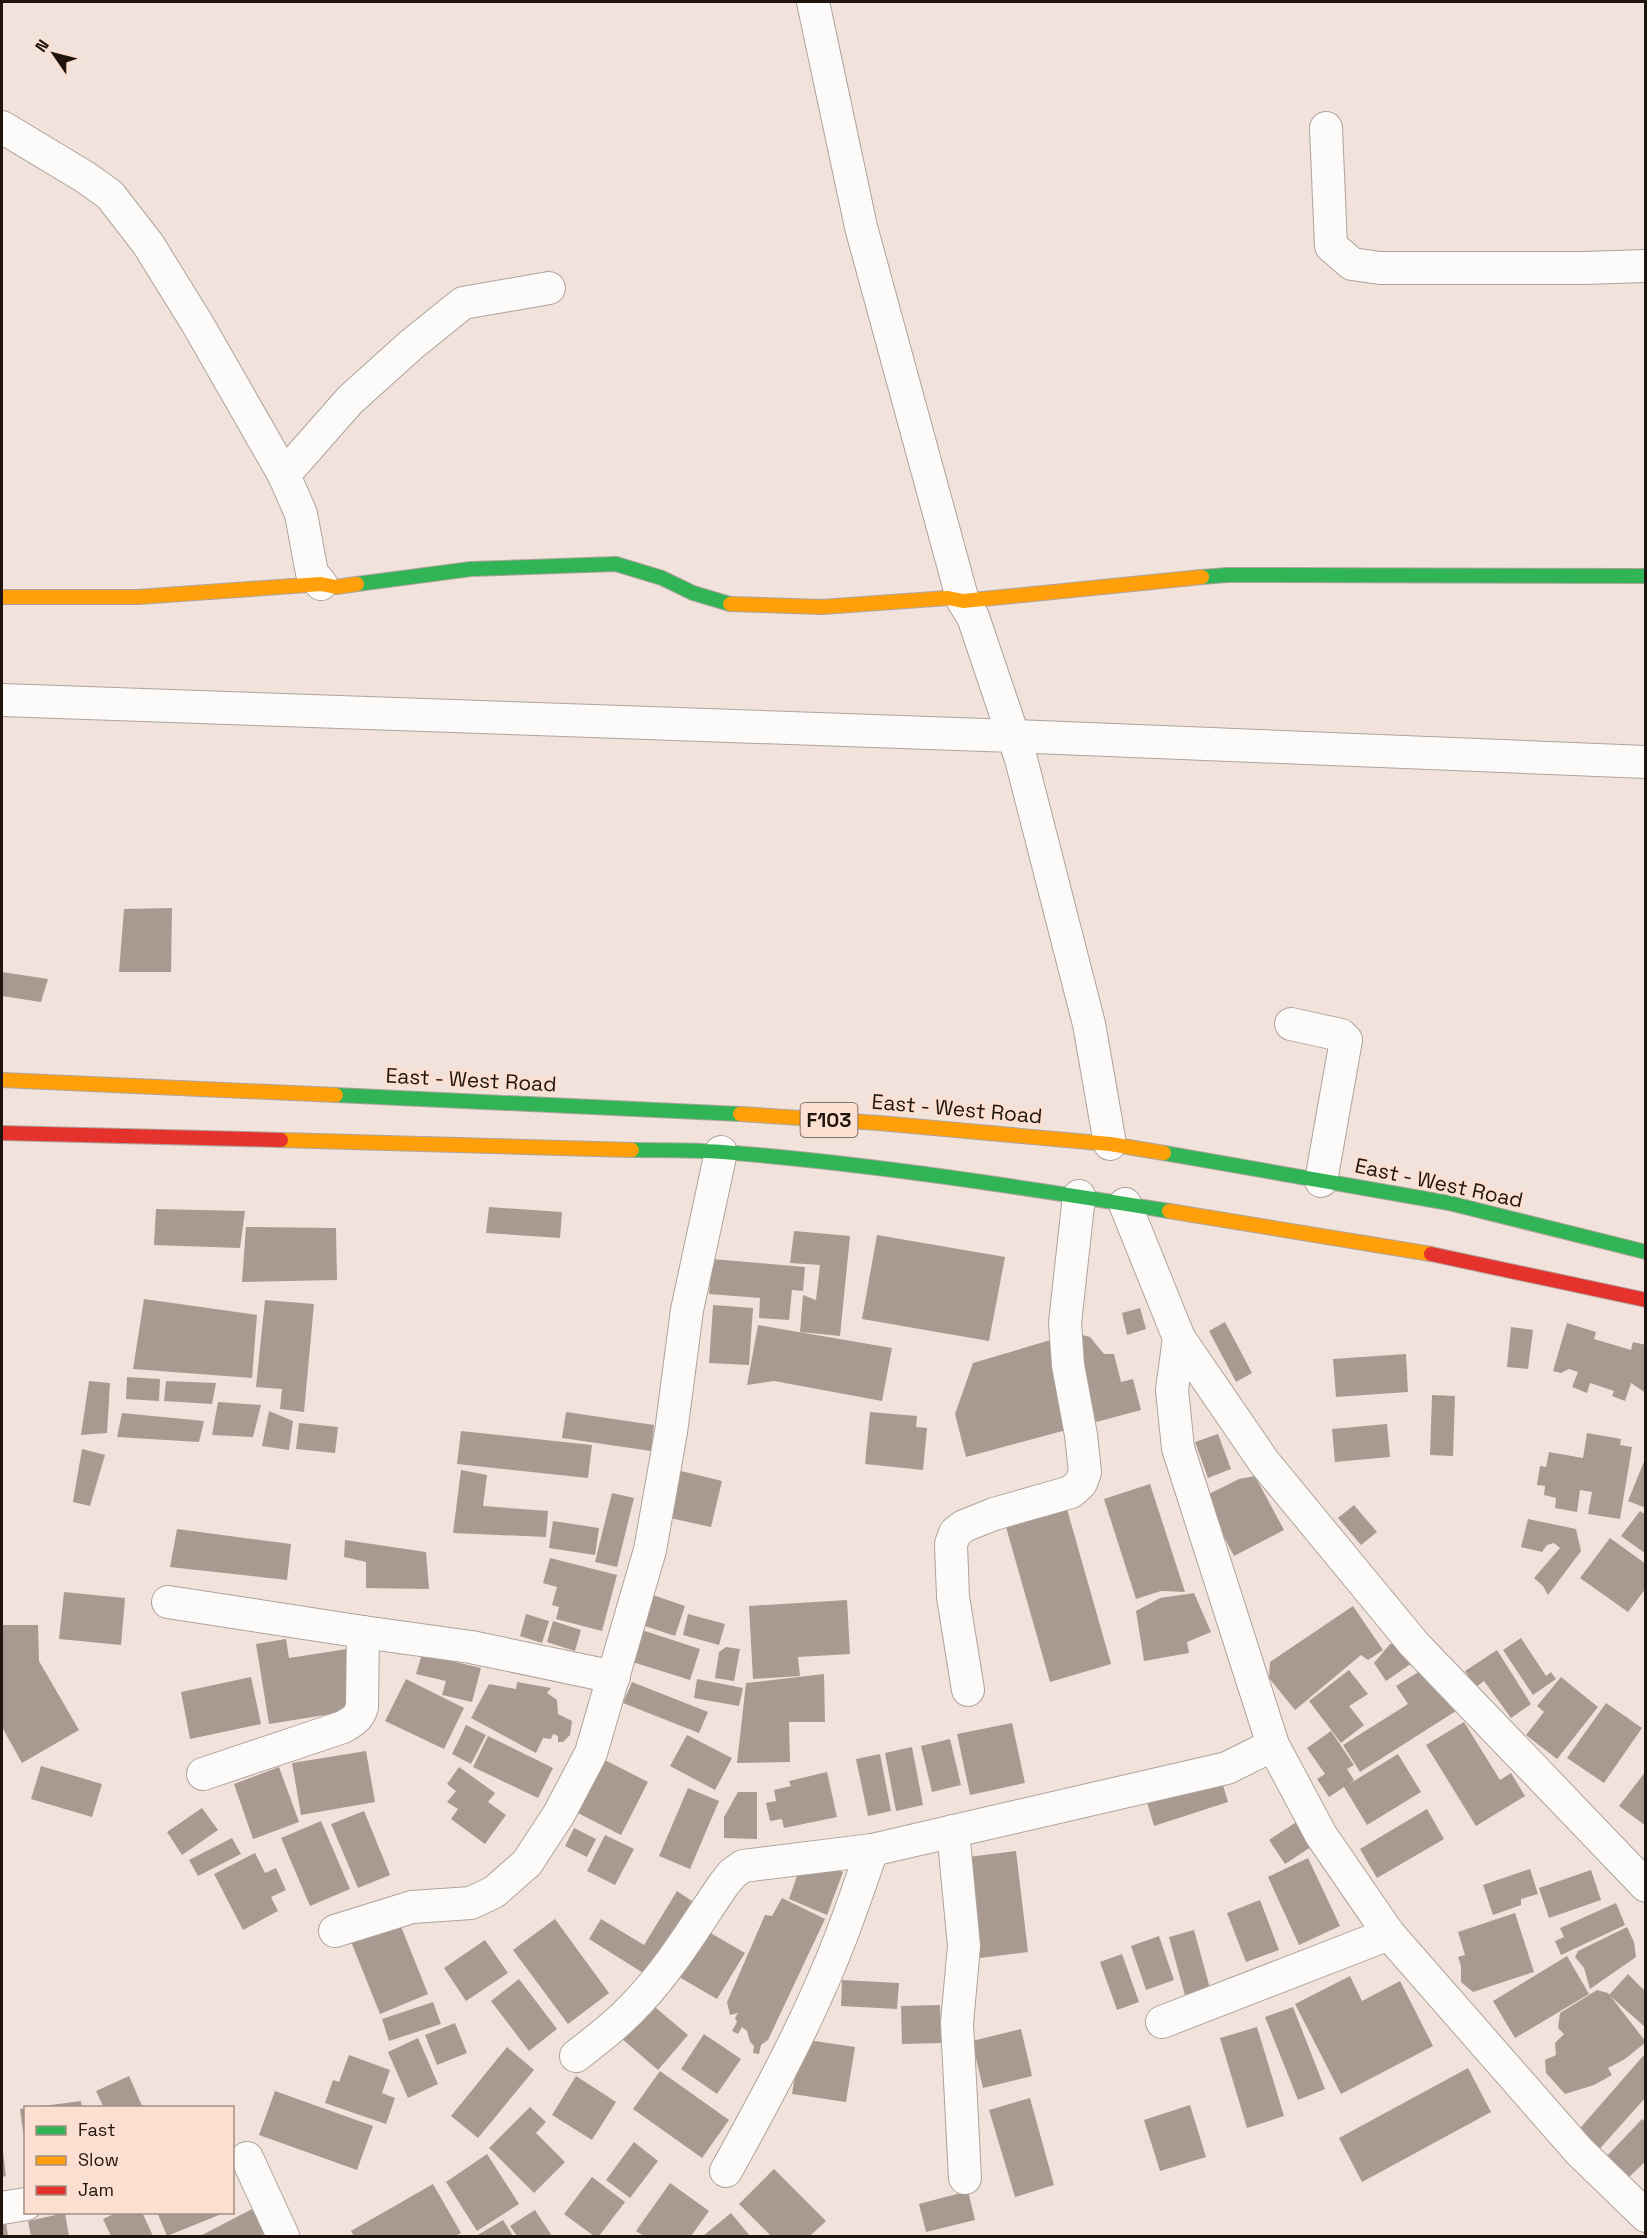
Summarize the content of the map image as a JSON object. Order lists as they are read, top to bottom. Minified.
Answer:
{"streets":{"main road":["East - West Road","F103"]},"legend":["Fast","Slow","Jam"],"north":"top left"}
